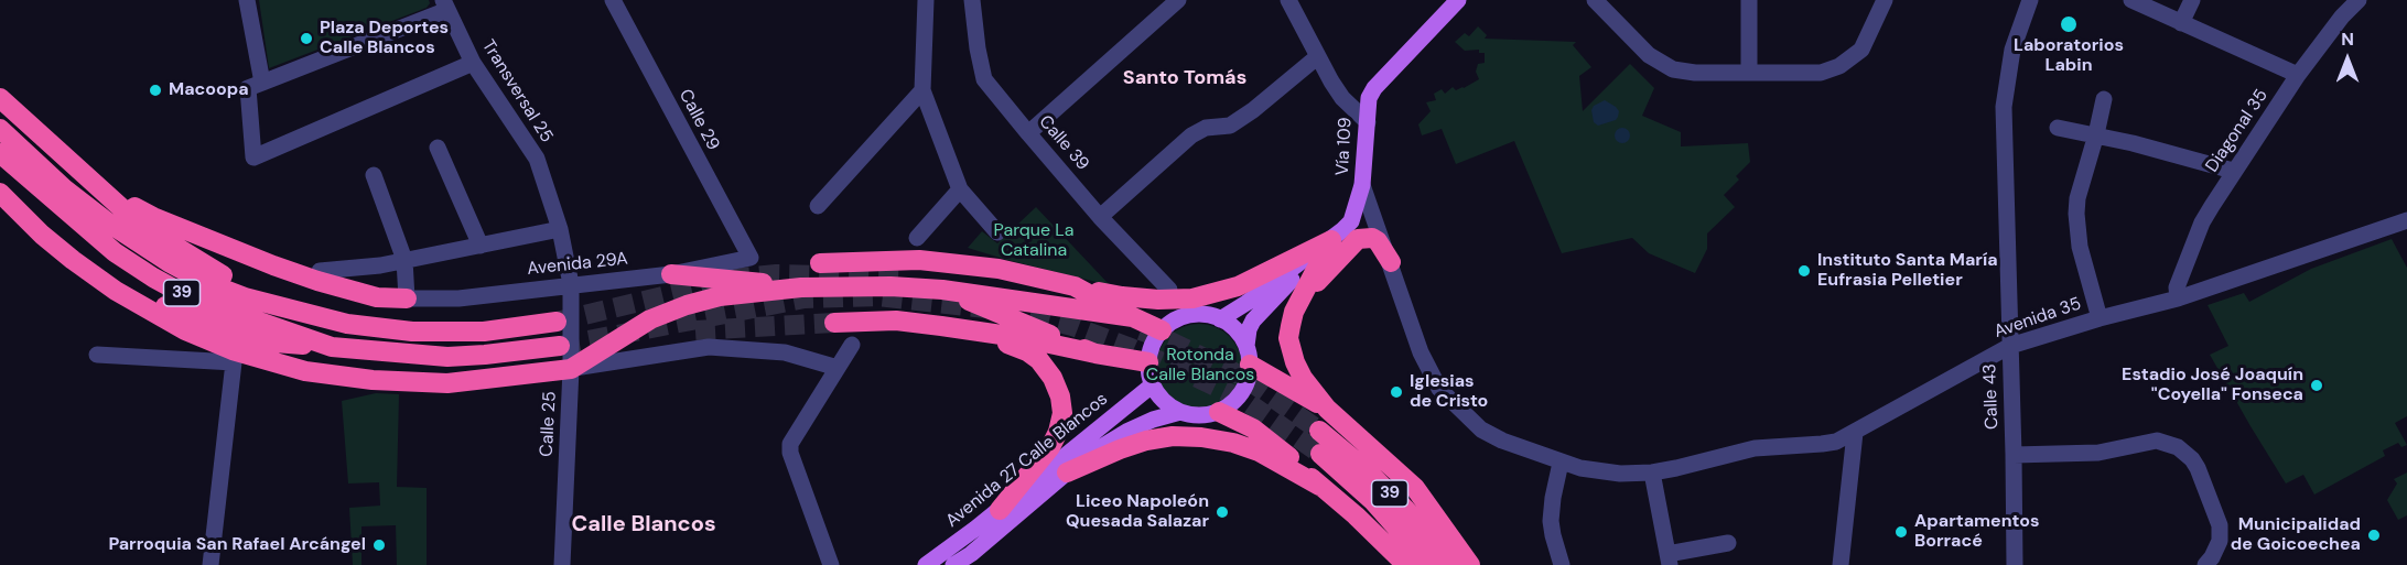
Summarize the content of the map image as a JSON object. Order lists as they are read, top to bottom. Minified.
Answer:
{"streets":{"highway":["39"],"main road":["Vía 109","Avenida 27 Calle Blancos"],"street":["Transversal 25","Calle 29","Diagonal 35","Calle 39","Avenida 29A","Avenida 35","Calle 43","Calle 25"]},"crossings":[["Transversal 25","Avenida 29A"],["Transversal 25","Calle 25"],["Calle 29","Avenida 29A"],["Diagonal 35","Avenida 35"],["Vía 109","Avenida 35"],["Vía 109","Avenida 27 Calle Blancos"],["Avenida 29A","Calle 25"],["Avenida 35","Calle 43"]],"districts":["Santo Tomás","Calle Blancos"],"parks":["Parque La Catalina","Rotonda Calle Blancos"],"places":["Laboratorios Labin","Plaza Deportes Calle Blancos","Macoopa","Instituto Santa María Eufrasia Pelletier","Estadio José Joaquín \"Coyella\" Fonseca","Iglesias de Cristo","Liceo Napoleón Quesada Salazar","Apartamentos Borracé","Municipalidad de Goicoechea","Parroquia San Rafael Arcángel"],"north":"top"}
